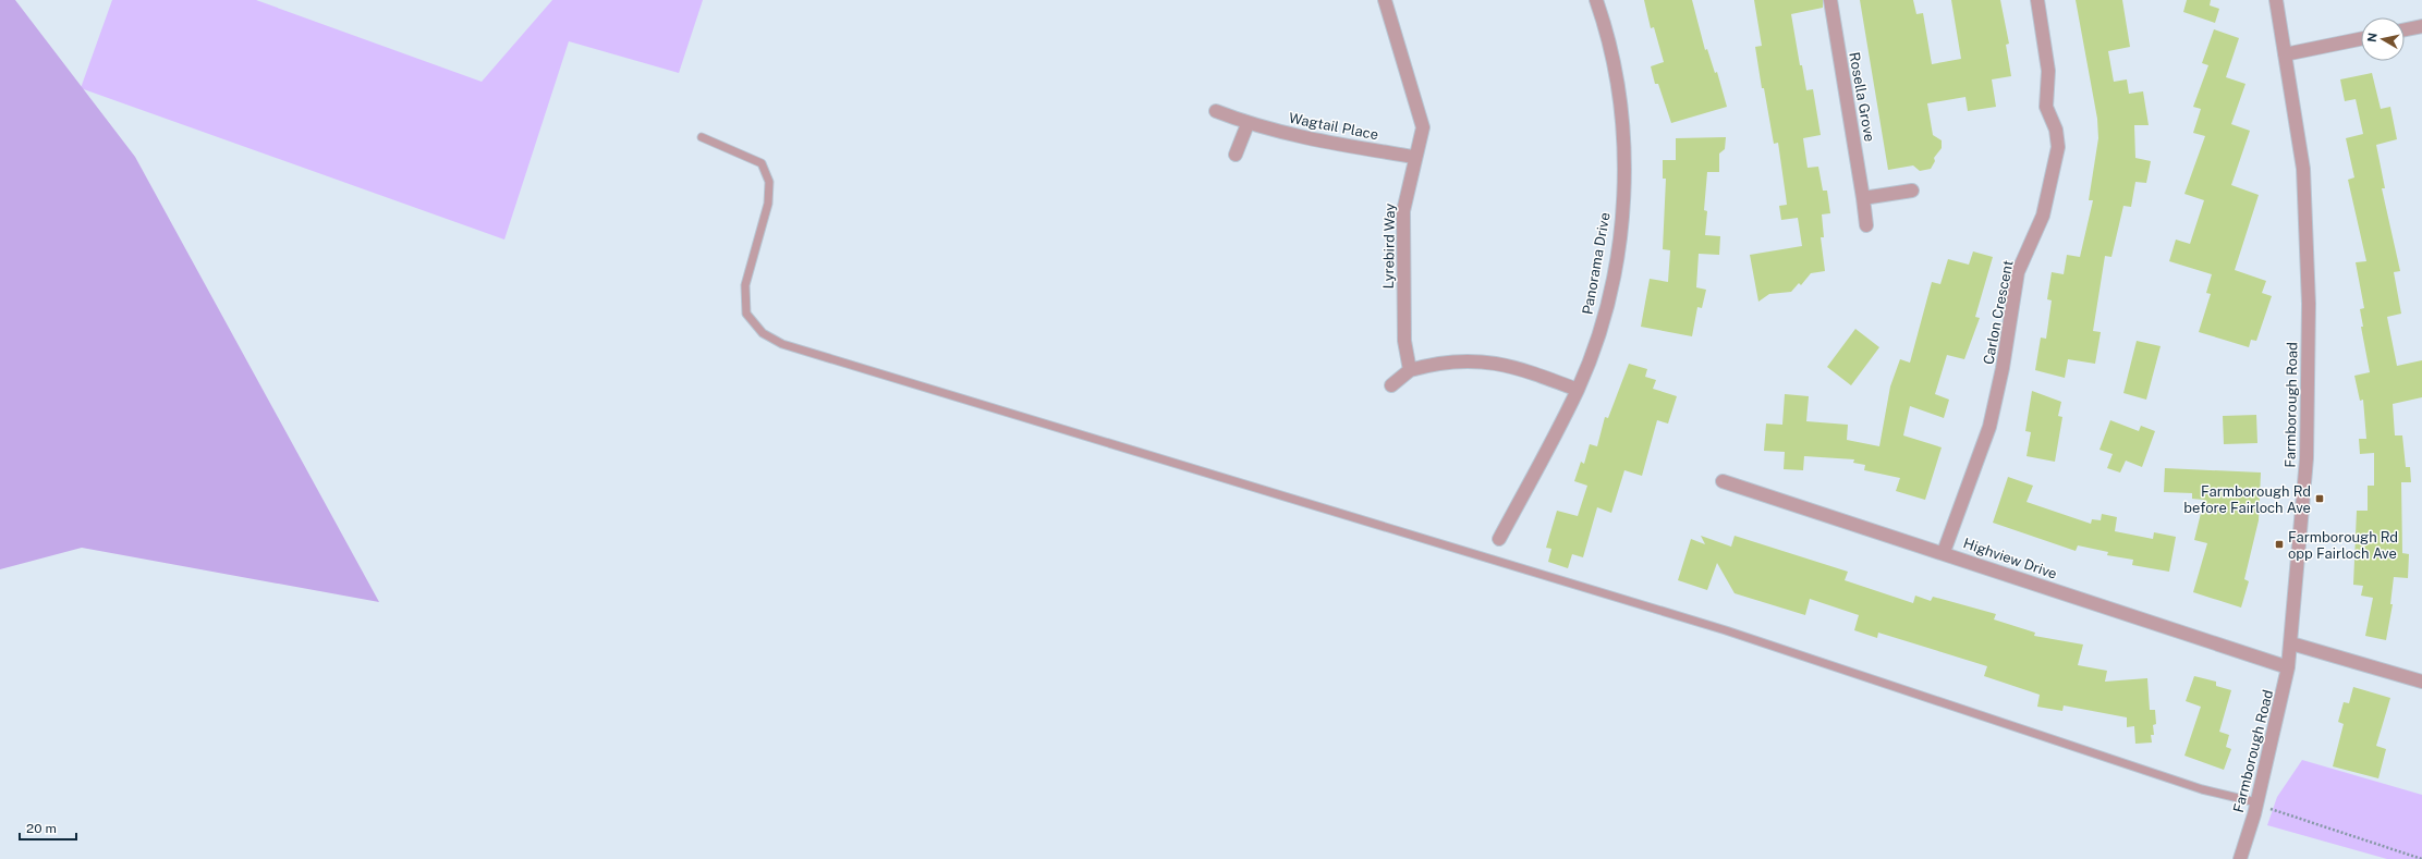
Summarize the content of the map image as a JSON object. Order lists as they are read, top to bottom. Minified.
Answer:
{"streets":{"street":["Rosella Grove","Wagtail Place","Lyrebird Way","Panorama Drive","Carlon Crescent","Farmborough Road","Highview Drive"]},"crossings":[["Wagtail Place","Lyrebird Way"],["Carlon Crescent","Highview Drive"],["Farmborough Road","Highview Drive"]],"places":{"transit":["Farmborough Rd before Fairloch Ave","Farmborough Rd opp Fairloch Ave"]},"scale_bar":"20 m","north":"left"}
